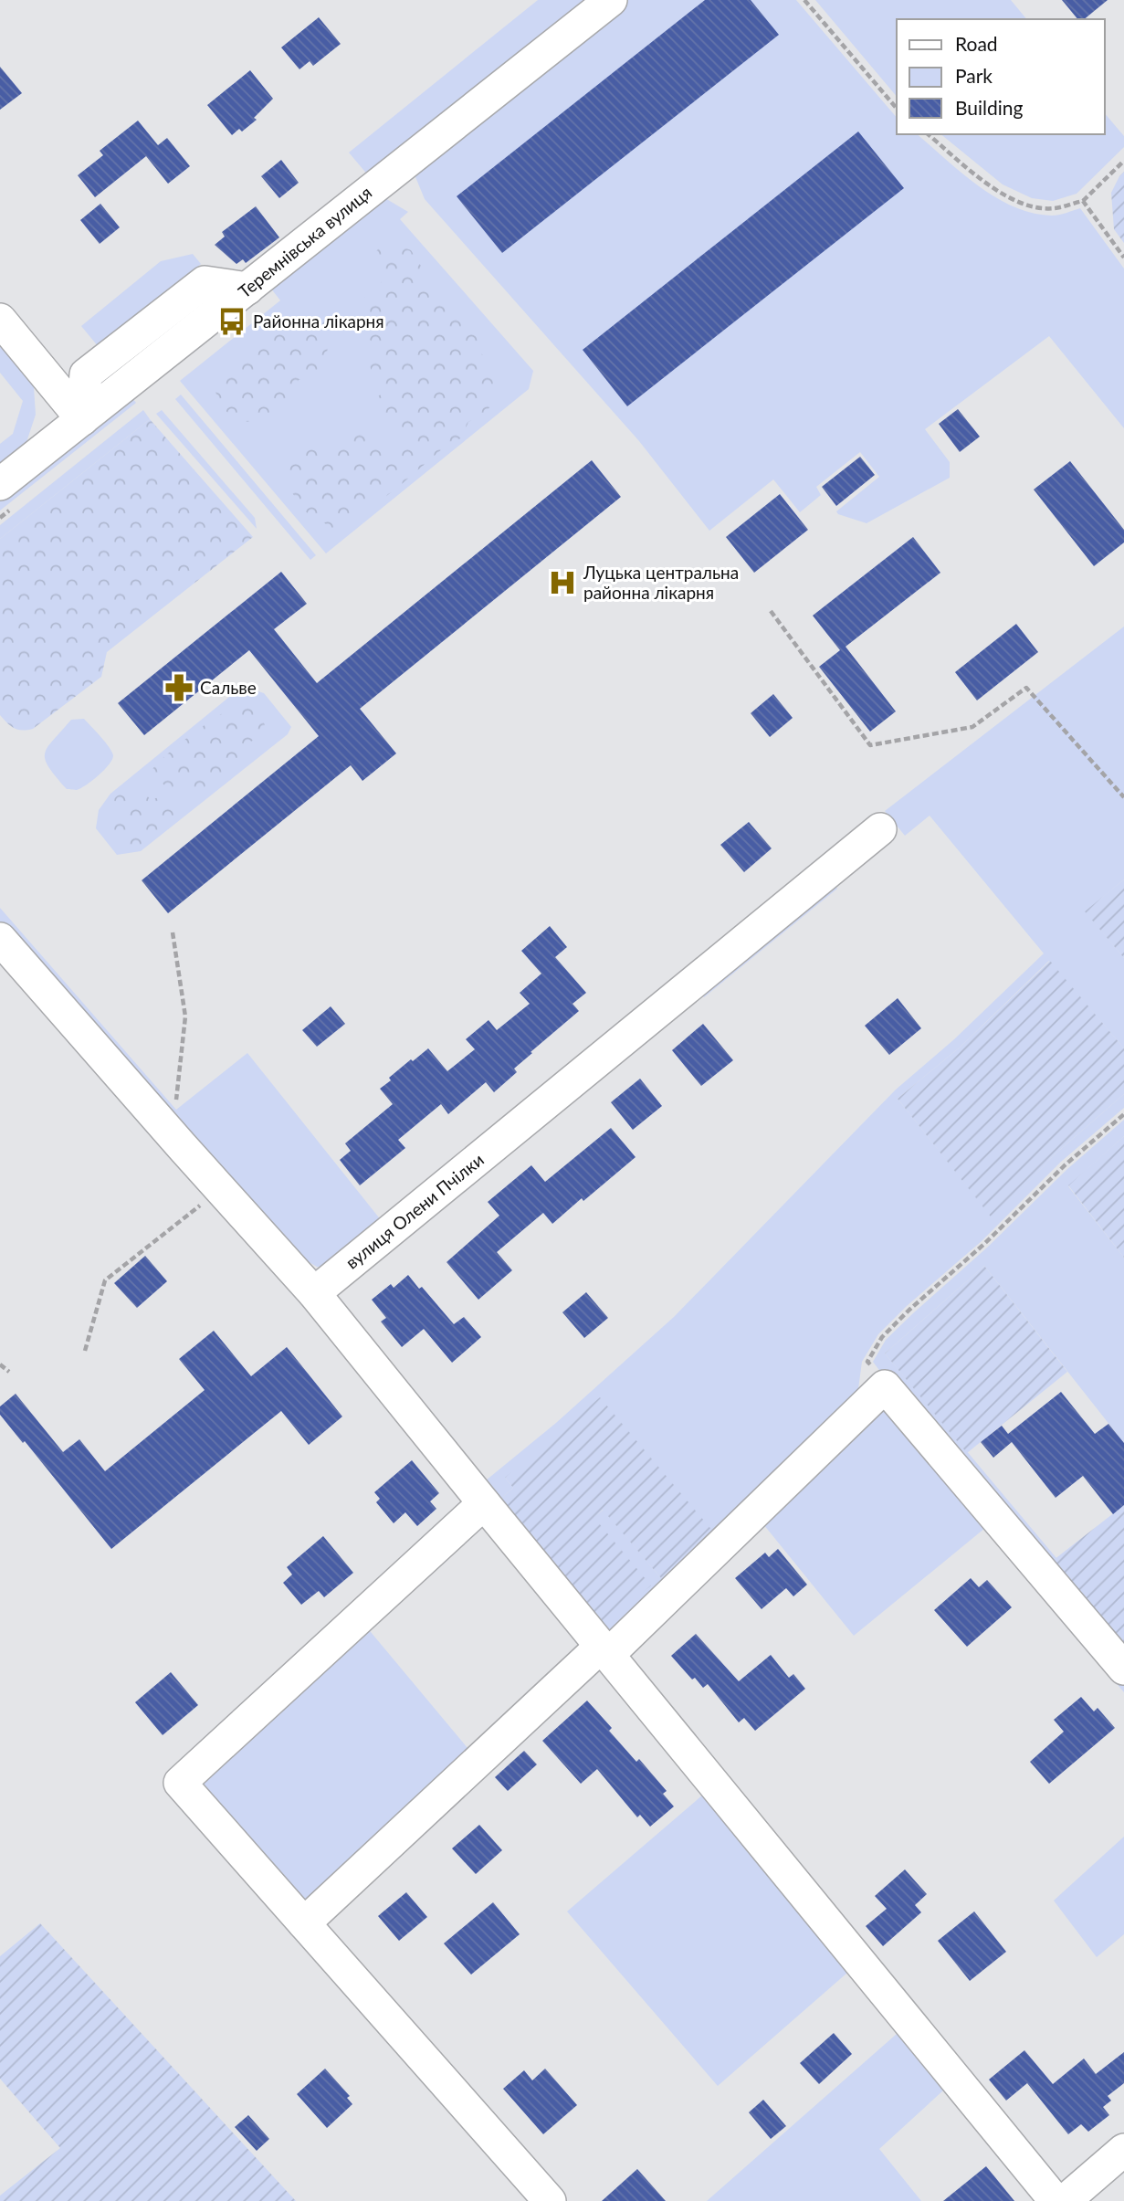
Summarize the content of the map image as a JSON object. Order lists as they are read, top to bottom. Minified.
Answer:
{"streets":{"street":["Теремнівська вулиця","вулиця Олени Пчілки"]},"places":{"bus stop":["Районна лікарня"],"hospital":["Луцька центральна районна лікарня"],"pharmacy":["Сальве"]},"legend":["Road","Park","Building"]}
